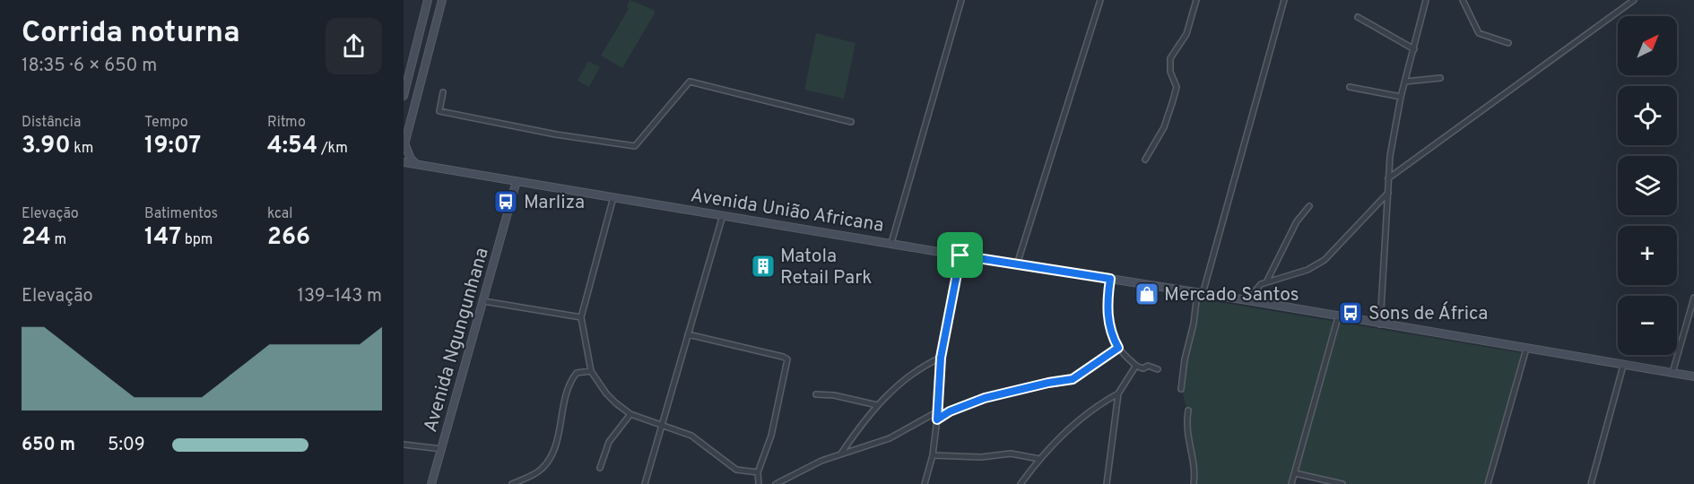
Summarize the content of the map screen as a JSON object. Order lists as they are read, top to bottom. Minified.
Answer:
{"streets":{"main road":["Avenida União Africana","Avenida Ngungunhana"]},"crossings":[["Avenida União Africana","Avenida Ngungunhana"]],"places":{"bus stop":["Marliza","Sons de África"],"building":["Matola Retail Park"],"shop":["Mercado Santos"]},"north":"top right","page":{"heading":["Corrida noturna","18:35 · 6 × 650 m"],"map_buttons":["+","−"],"stats":[["Distância","3.90 km"],["Tempo","19:07"],["Ritmo","4:54 /km"],["Elevação","24 m"],["Batimentos","147 bpm"],["kcal","266"]],"chart":["Elevação","139–143 m"],"list":[{"name":"650 m","note":"5:09"}]}}
